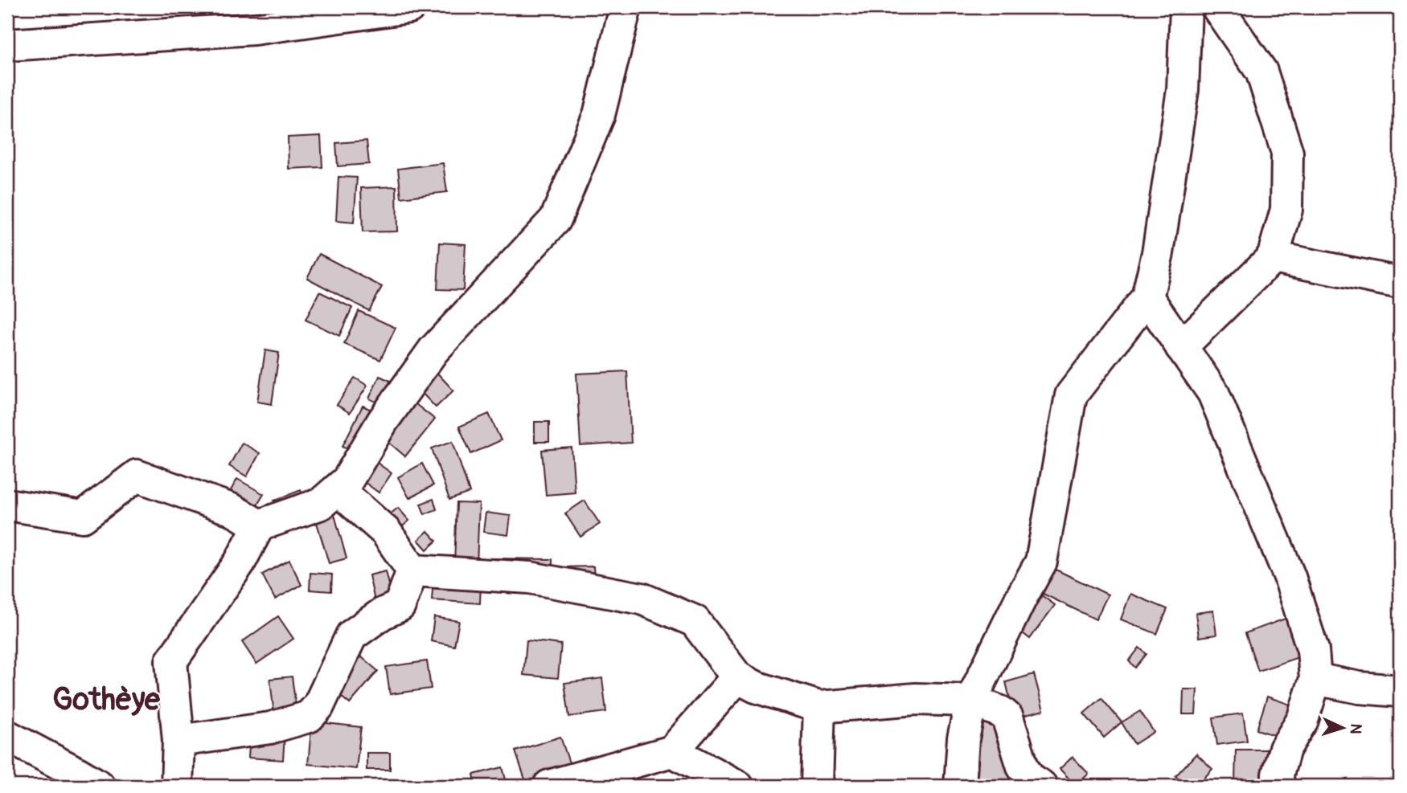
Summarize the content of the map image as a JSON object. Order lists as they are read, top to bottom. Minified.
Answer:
{"districts":["Gothèye"],"north":"right"}
